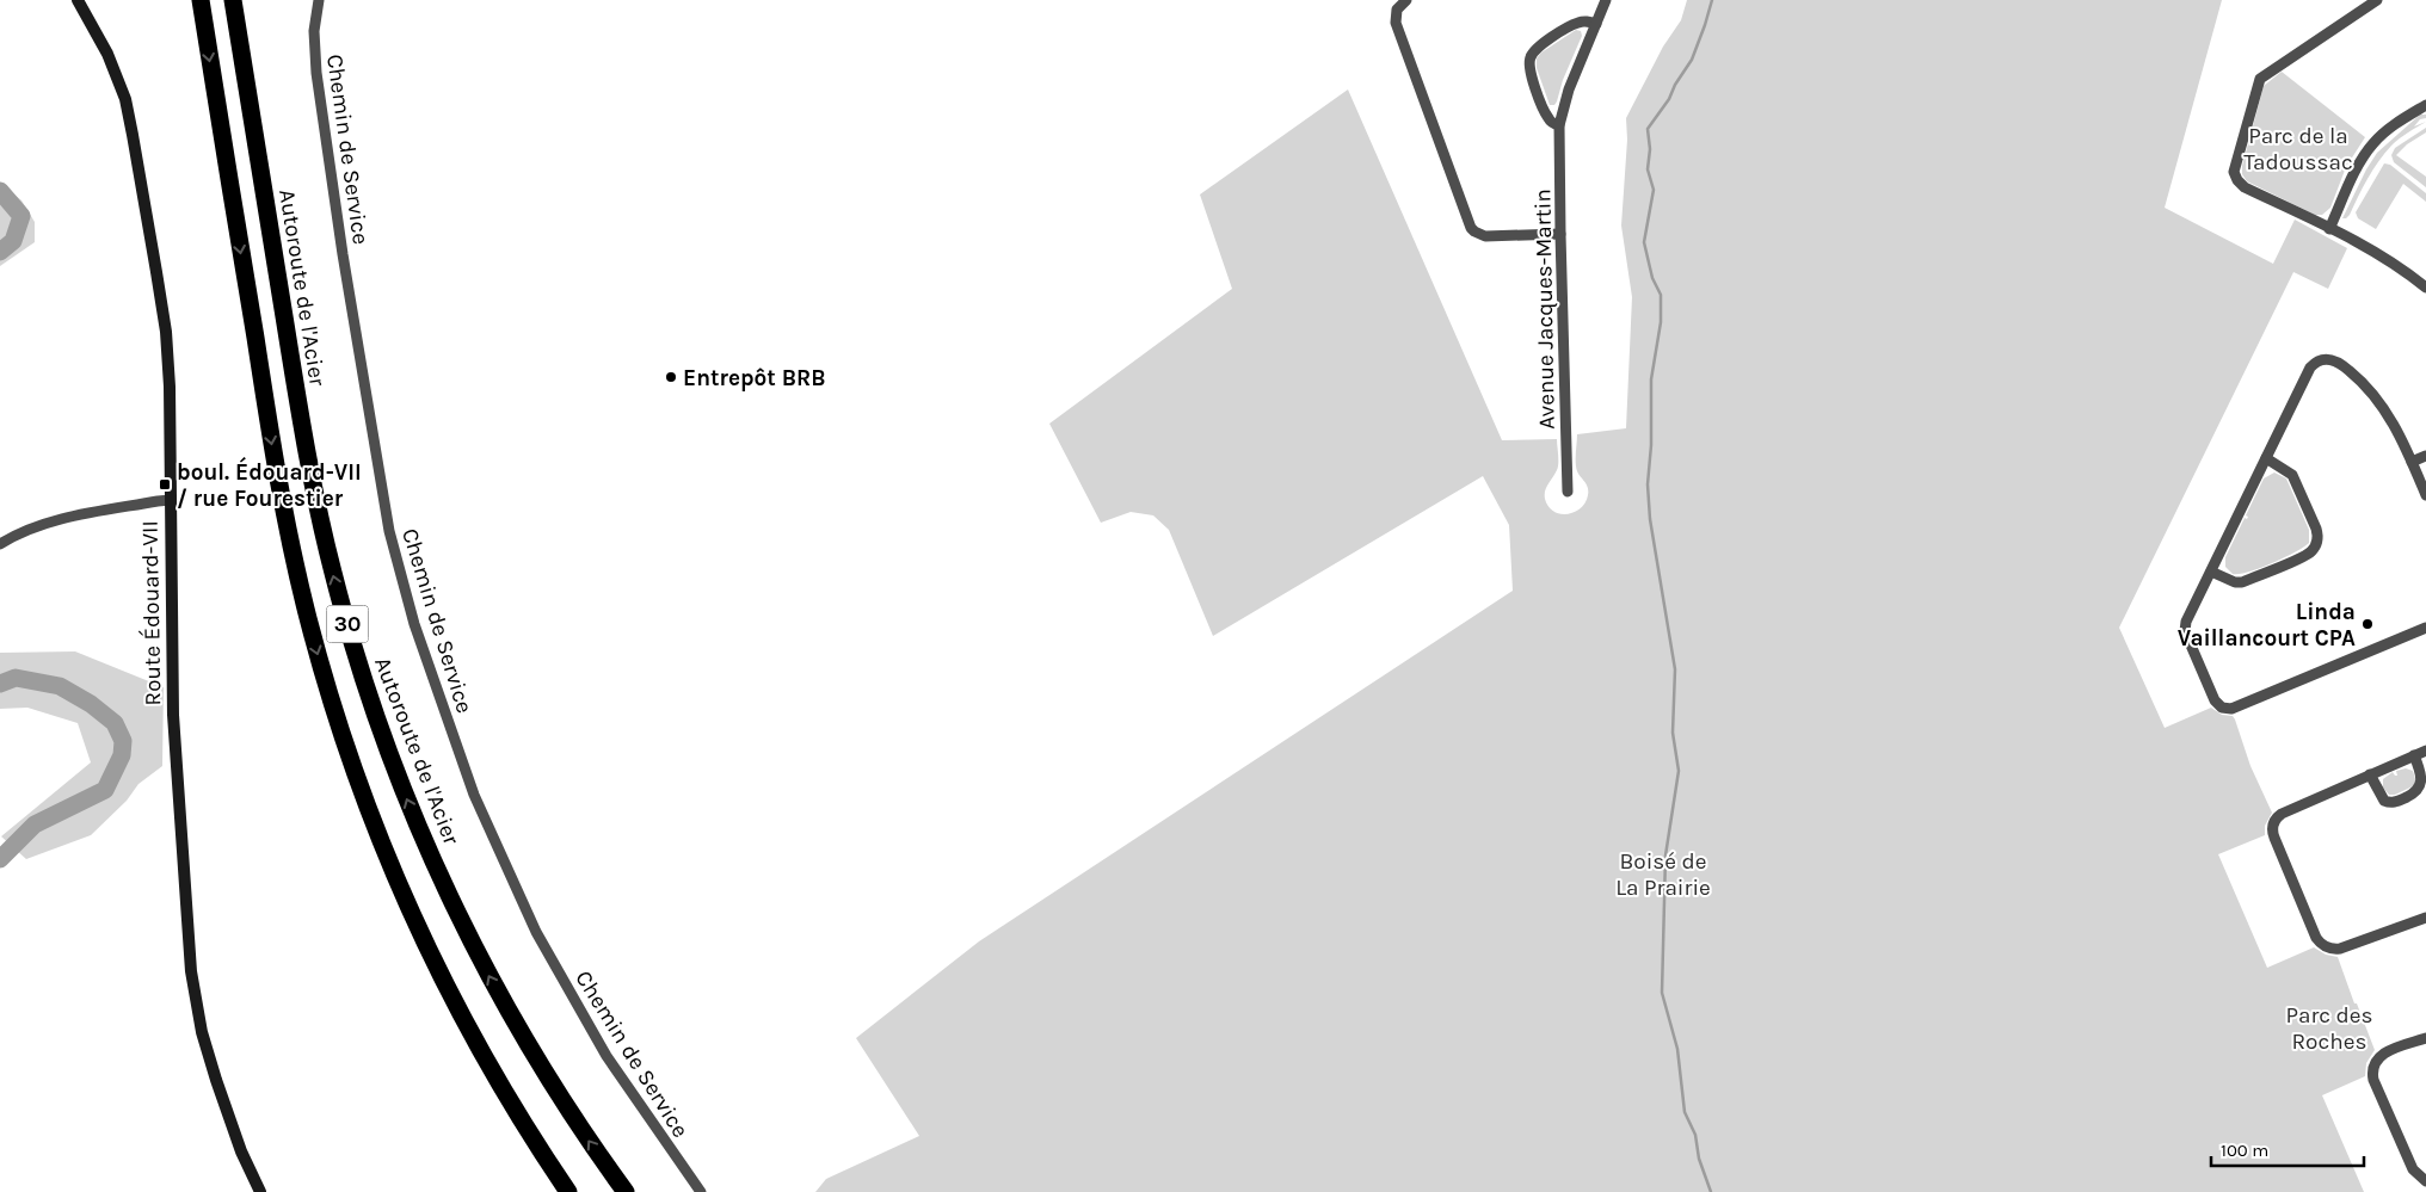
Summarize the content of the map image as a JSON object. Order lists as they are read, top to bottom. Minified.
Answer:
{"streets":{"highway":["Autoroute de l'Acier","30"],"main road":["Route Édouard-VII"],"street":["Chemin de Service","Avenue Jacques-Martin"]},"parks":["Parc de la Tadoussac","Boisé de La Prairie","Parc des Roches"],"places":{"other":["Entrepôt BRB","Linda Vaillancourt CPA"],"transit":["boul. Édouard-VII / rue Fourestier"]},"scale_bar":"100 m"}
